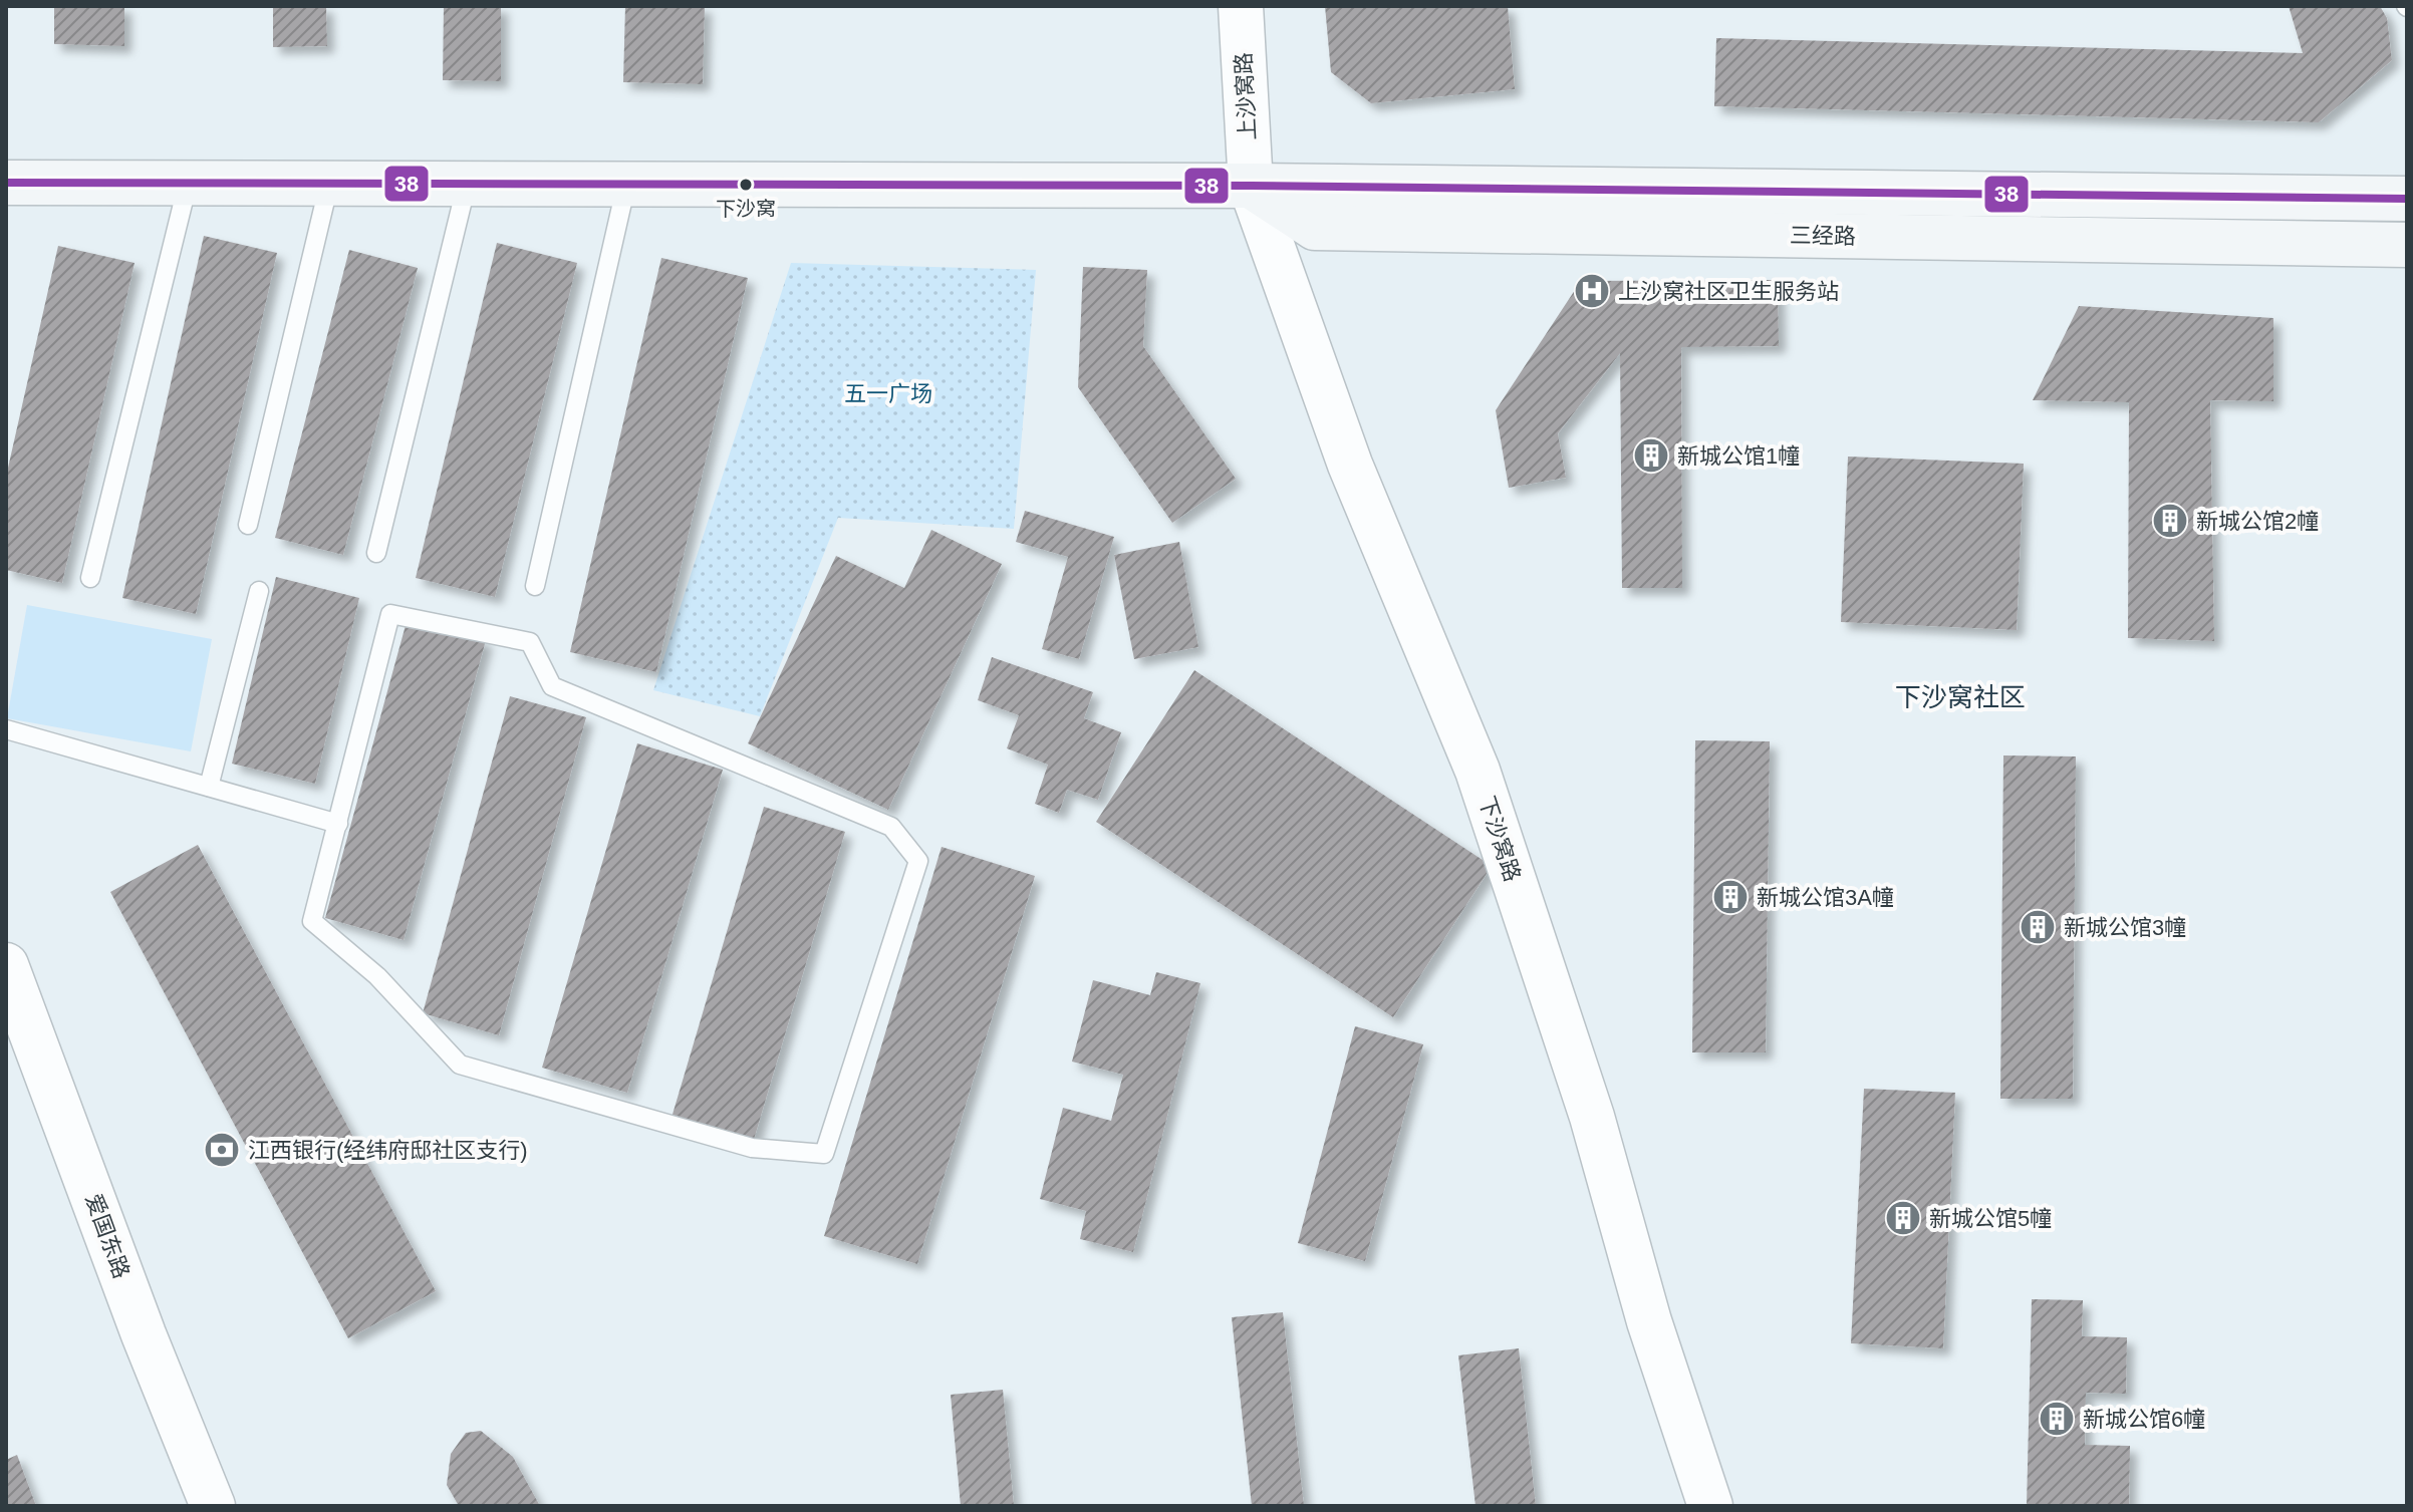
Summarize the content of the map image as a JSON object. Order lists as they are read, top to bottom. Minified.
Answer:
{"streets":{"main road":["三经路"],"street":["上沙窝路","下沙窝路","爱国东路"]},"crossings":[["上沙窝路","三经路"],["上沙窝路","下沙窝路"],["三经路","下沙窝路"]],"districts":["下沙窝社区"],"parks":["五一广场"],"places":{"other":["下沙窝"],"hospital":["上沙窝社区卫生服务站"],"building":["新城公馆1幢","新城公馆2幢","新城公馆3A幢","新城公馆3幢","新城公馆5幢","新城公馆6幢"],"bank":["江西银行(经纬府邸社区支行)"]},"lines":["transit line 38"]}
